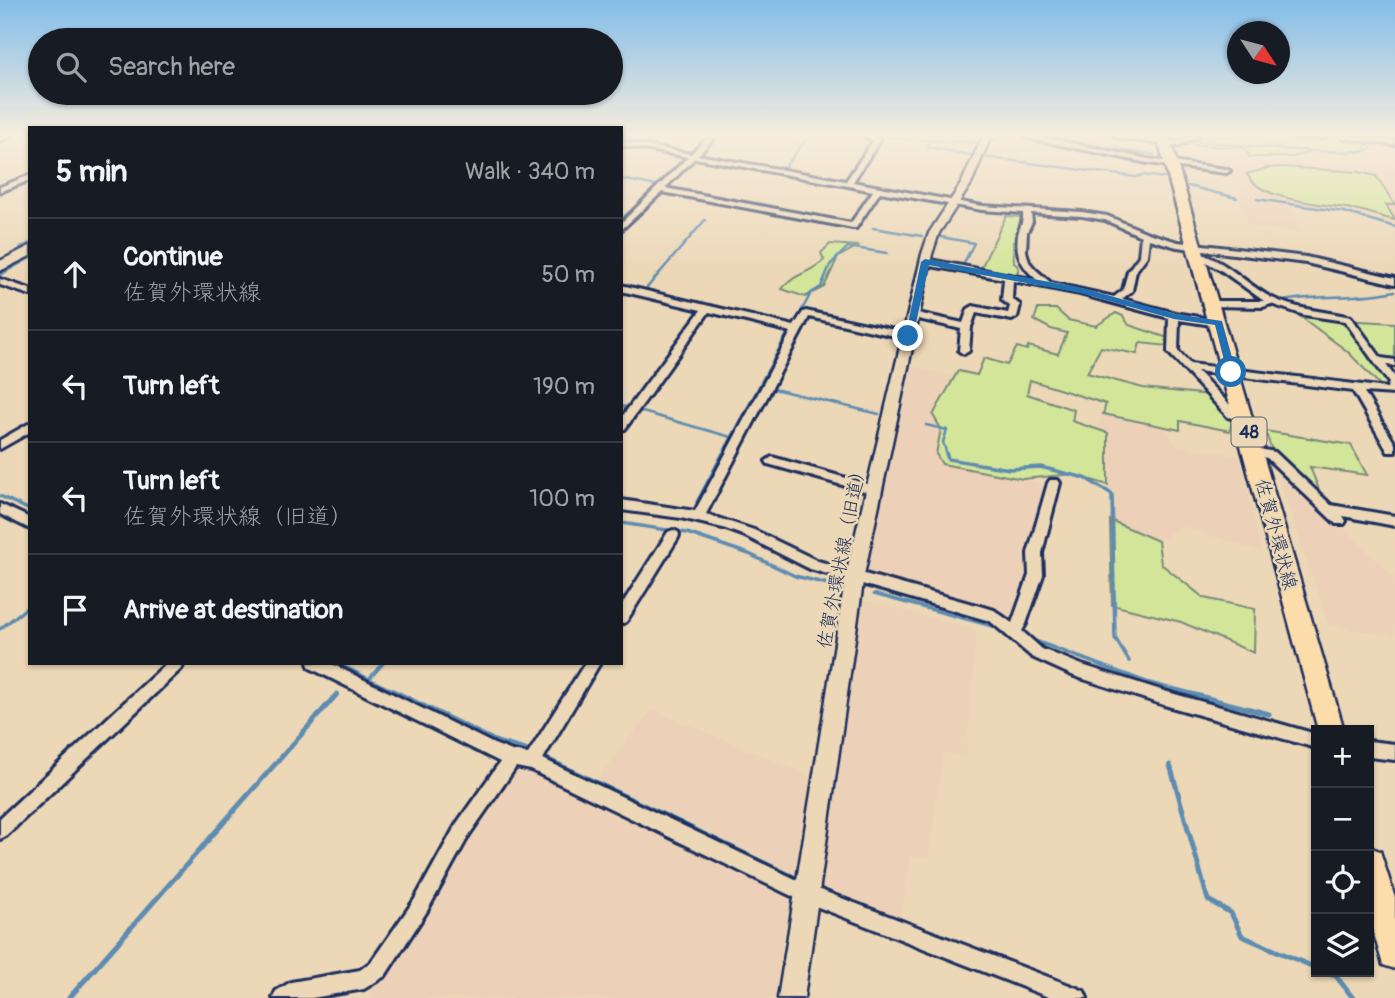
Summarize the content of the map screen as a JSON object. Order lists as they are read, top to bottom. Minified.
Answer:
{"streets":{"main road":["48","佐賀外環状線"],"street":["佐賀外環状線（旧道）"]},"north":"bottom right","page":{"search":"Search here","heading":["5 min","Walk · 340 m"],"list":[["Continue","佐賀外環状線","50 m"],["Turn left","190 m"],["Turn left","佐賀外環状線（旧道）","100 m"],"Arrive at destination"],"map_buttons":["+","−"]}}
